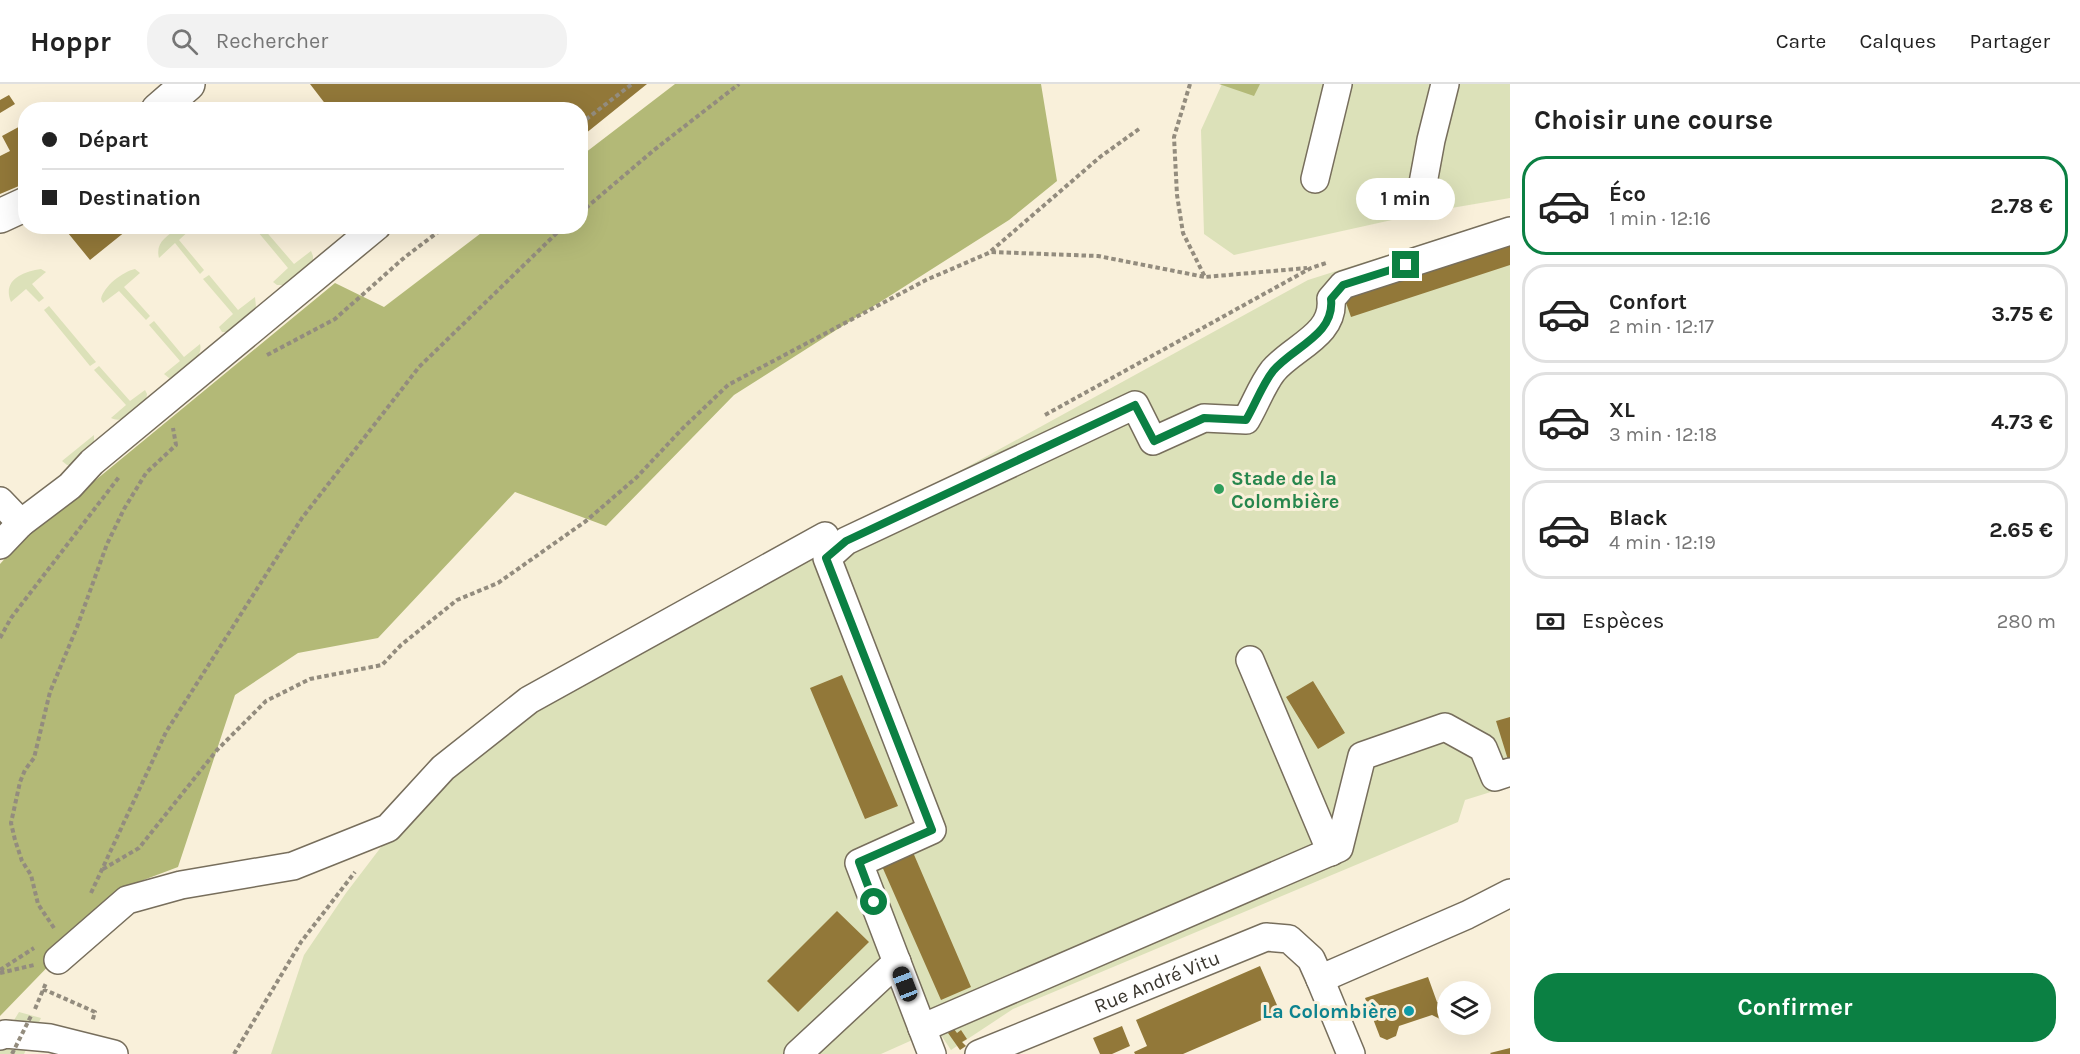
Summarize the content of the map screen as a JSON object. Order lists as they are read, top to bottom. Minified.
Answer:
{"streets":{"street":["Rue André Vitu"]},"places":["Stade de la Colombière","La Colombière"],"page":{"header":"Hoppr","search":"Rechercher","nav":["Carte","Calques","Partager"],"heading":"Choisir une course","banner":["Départ","Destination"],"list":[{"name":"Éco","note":"1 min · 12:16","value":"2.78 €"},{"name":"Confort","note":"2 min · 12:17","value":"3.75 €"},{"name":"XL","note":"3 min · 12:18","value":"4.73 €"},{"name":"Black","note":"4 min · 12:19","value":"2.65 €"}],"bubble":"1 min","pay":["Espèces","280 m"],"buttons":"Confirmer"}}
